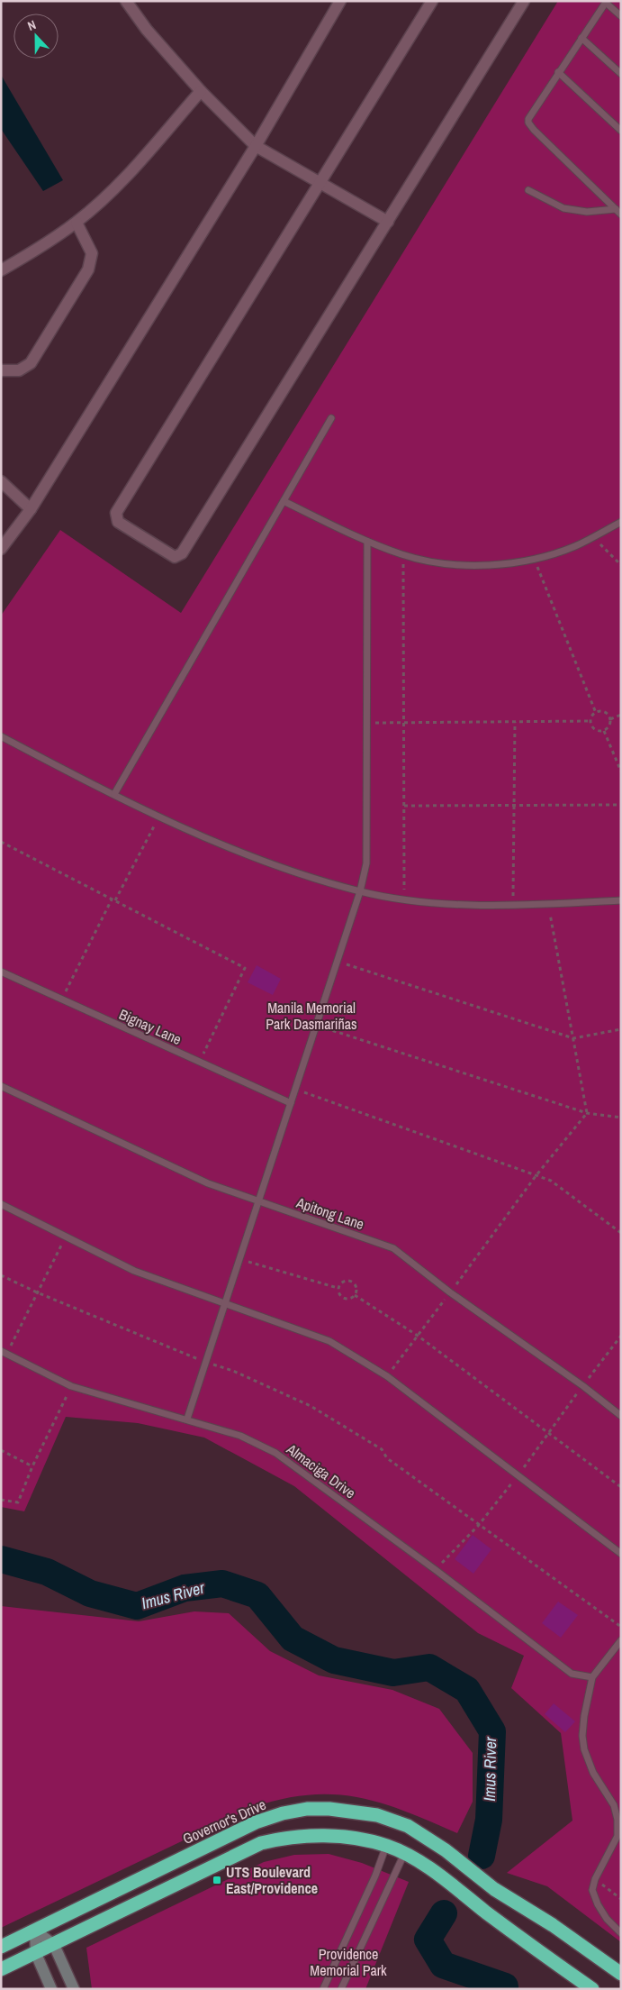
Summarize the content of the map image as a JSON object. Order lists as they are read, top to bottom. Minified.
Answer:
{"streets":{"highway":["Governor's Drive"],"lane":["Bignay Lane","Apitong Lane","Almaciga Drive"]},"water":["Imus River"],"parks":["Manila Memorial Park Dasmariñas","Providence Memorial Park"],"places":{"transit":["UTS Boulevard East/Providence"]},"north":"top"}
